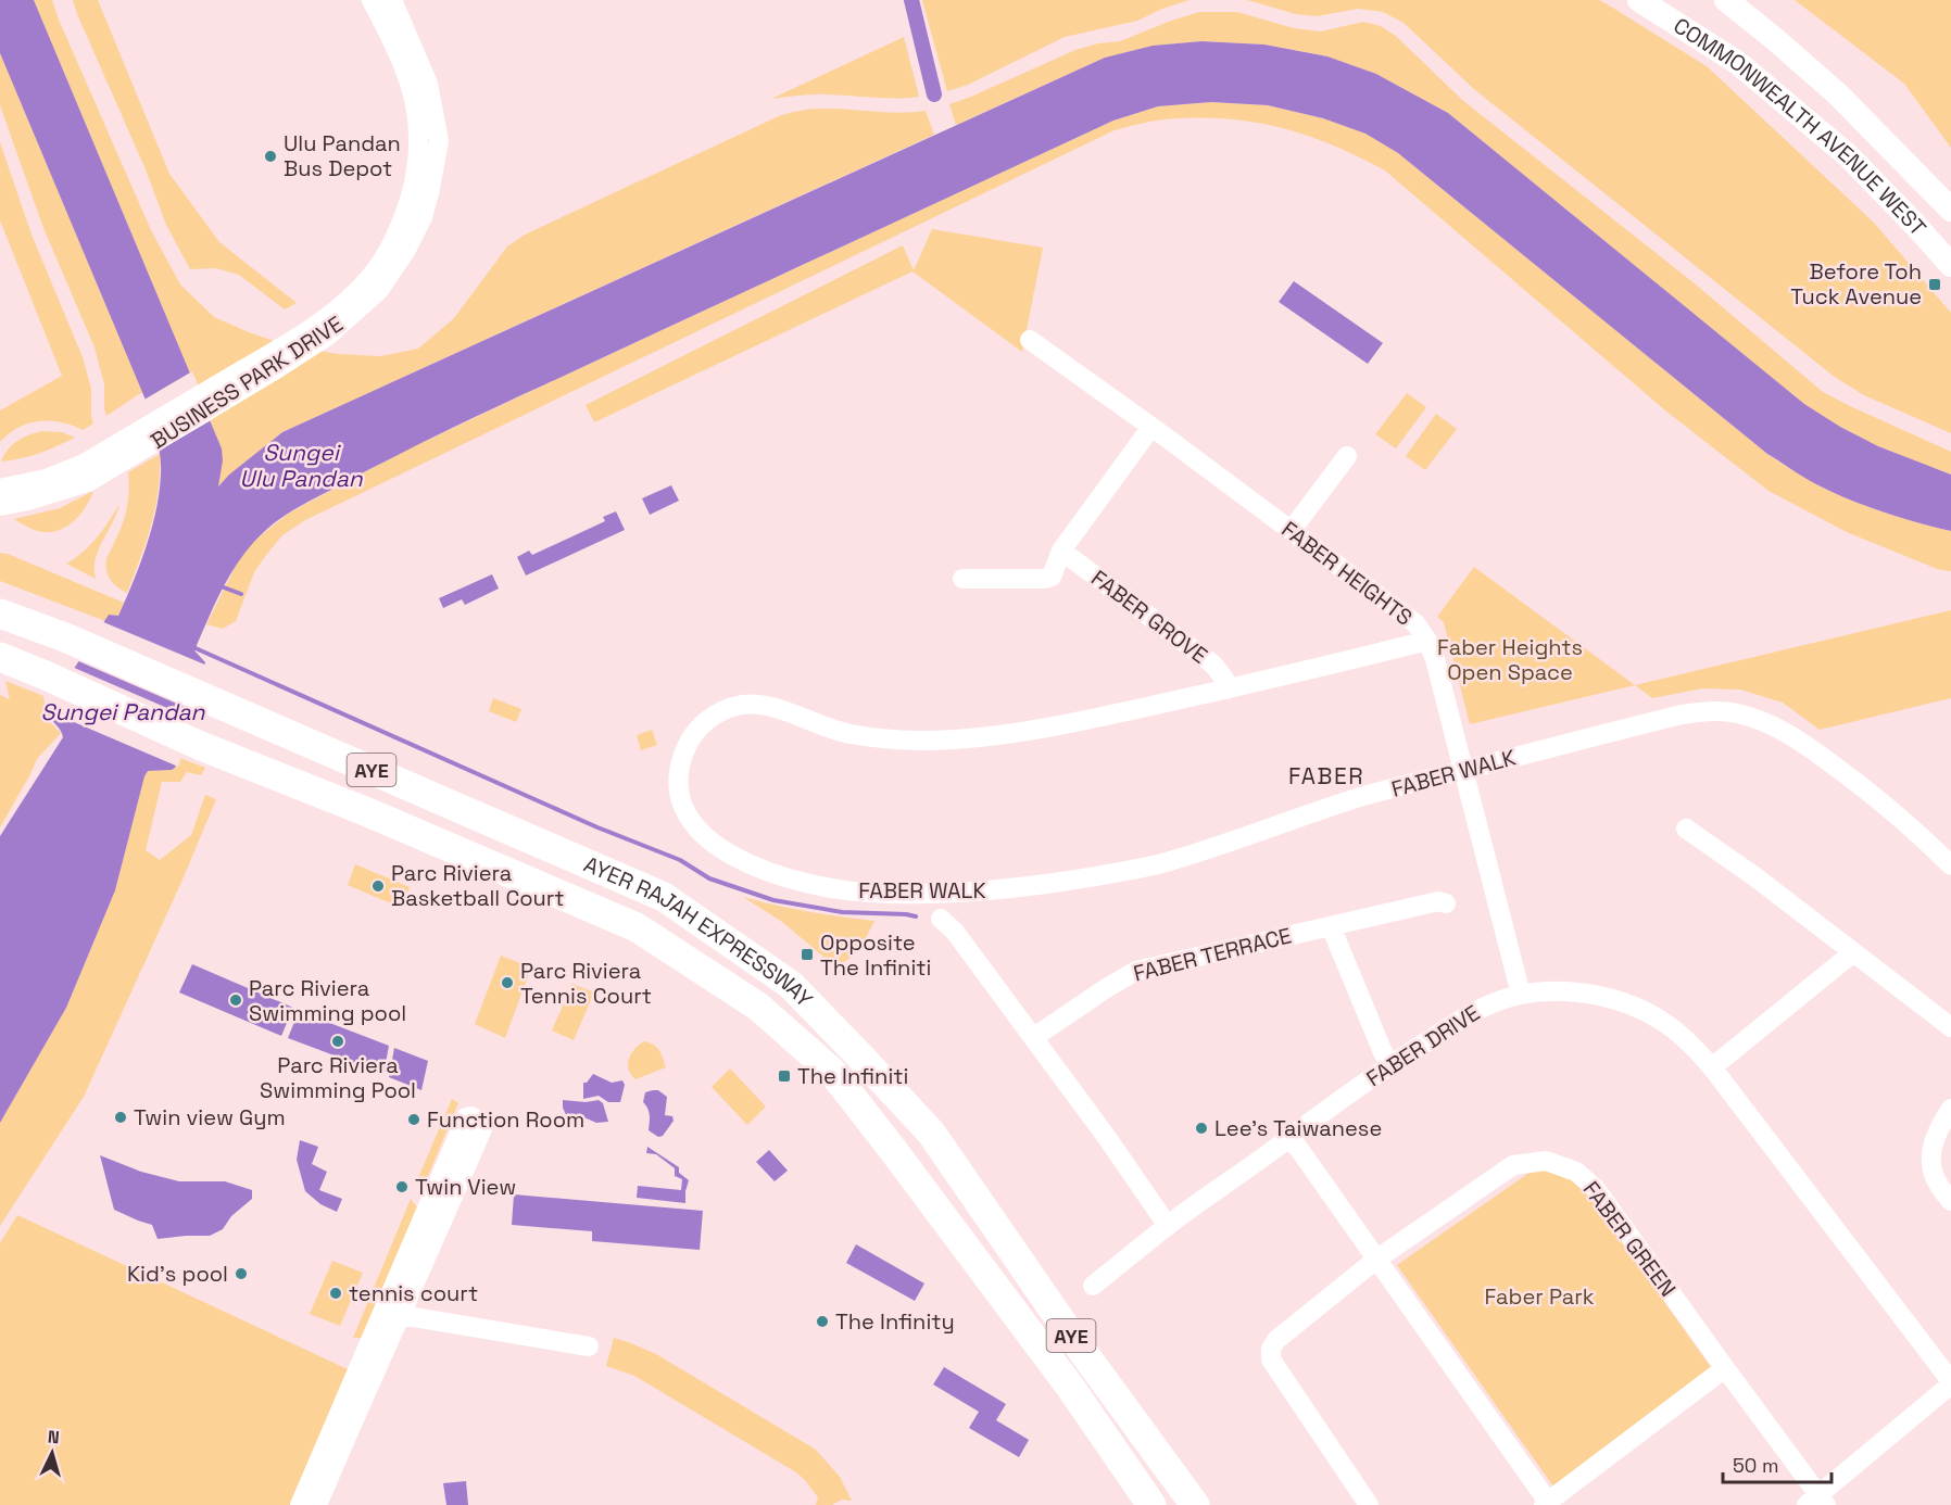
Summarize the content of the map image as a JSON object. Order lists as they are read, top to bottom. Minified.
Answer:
{"streets":{"highway":["AYE","AYER RAJAH EXPRESSWAY"],"main road":["COMMONWEALTH AVENUE WEST"],"street":["BUSINESS PARK DRIVE","FABER HEIGHTS","FABER GROVE","FABER WALK","FABER TERRACE","FABER DRIVE","FABER GREEN"]},"crossings":[["FABER HEIGHTS","FABER WALK"],["FABER HEIGHTS","FABER DRIVE"],["FABER GROVE","FABER WALK"],["FABER DRIVE","FABER GREEN"]],"districts":["FABER"],"water":["Sungei Ulu Pandan","Sungei Pandan"],"parks":["Faber Heights Open Space","Faber Park"],"places":{"other":["Ulu Pandan Bus Depot","Parc Riviera Basketball Court","Parc Riviera Tennis Court","Parc Riviera Swimming pool","Parc Riviera Swimming Pool","Twin view Gym","Function Room","Lee’s Taiwanese","Twin View","Kid's pool","tennis court","The Infinity"],"transit":["Before Toh Tuck Avenue","Opposite The Infiniti","The Infiniti"]},"scale_bar":"50 m","north":"top"}
